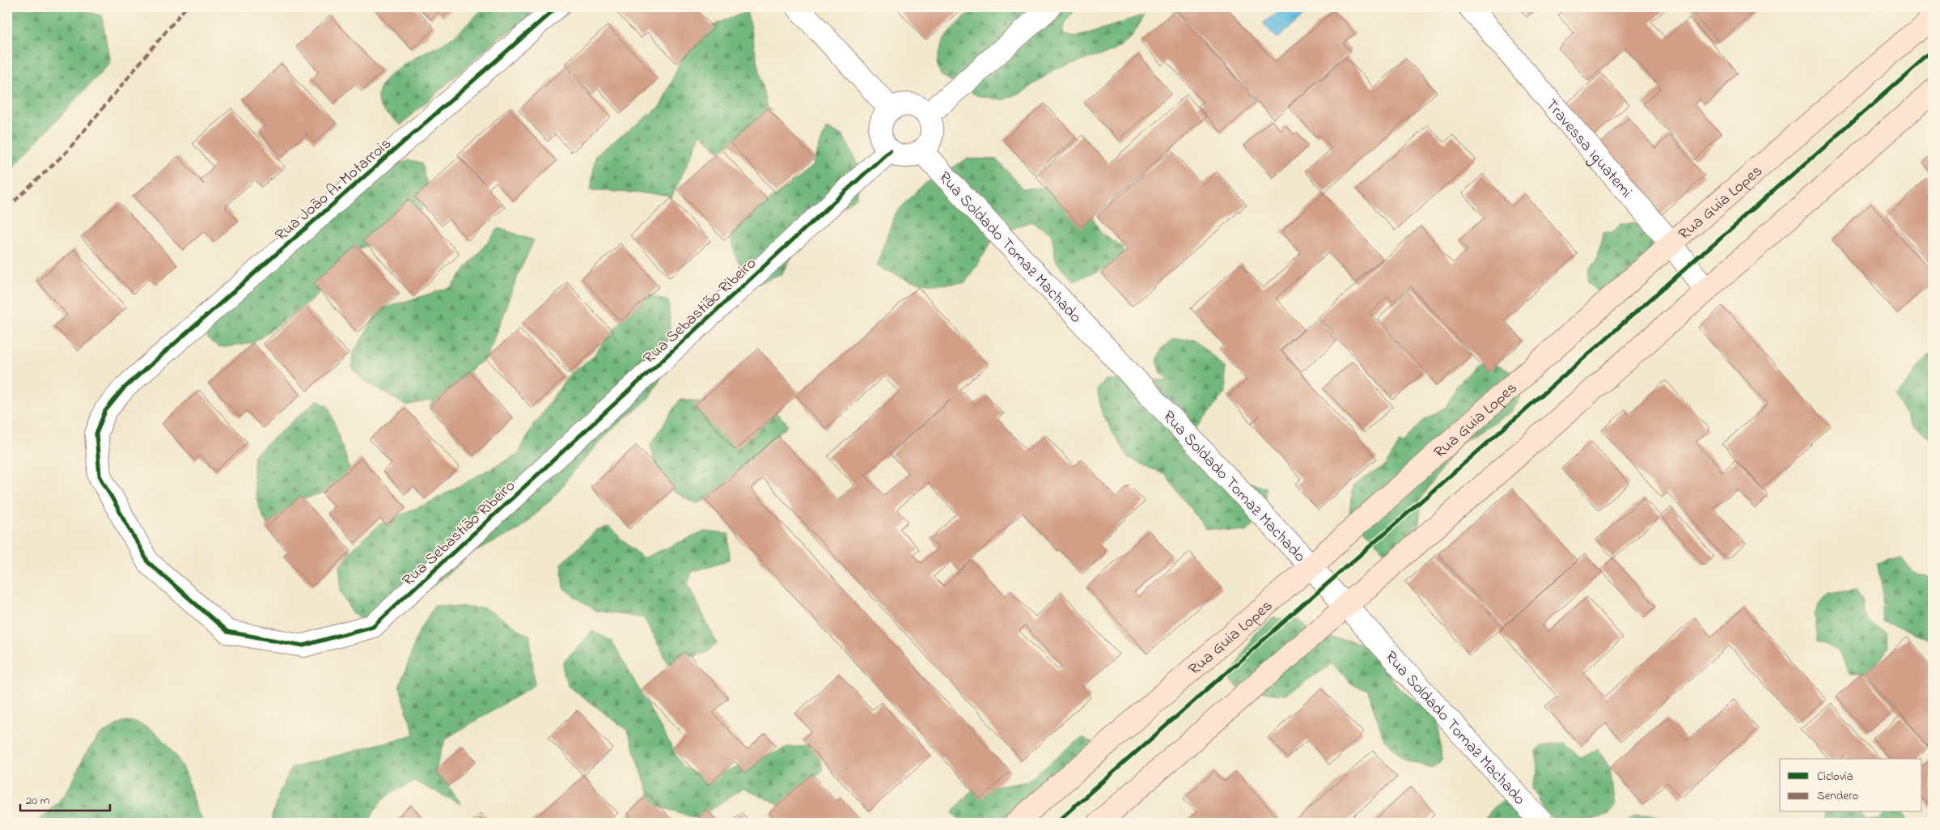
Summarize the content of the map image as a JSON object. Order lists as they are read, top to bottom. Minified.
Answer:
{"streets":{"main road":["Rua Guia Lopes"],"street":["Travessa Iguatemi","Rua João A. Motarrois","Rua Soldado Tomaz Machado","Rua Sebastião Ribeiro"]},"crossings":[["Travessa Iguatemi","Rua Guia Lopes"],["Rua João A. Motarrois","Rua Sebastião Ribeiro"],["Rua Guia Lopes","Rua Soldado Tomaz Machado"],["Rua Soldado Tomaz Machado","Rua Sebastião Ribeiro"]],"legend":["Ciclovía","Sendero"],"scale_bar":"20 m"}
